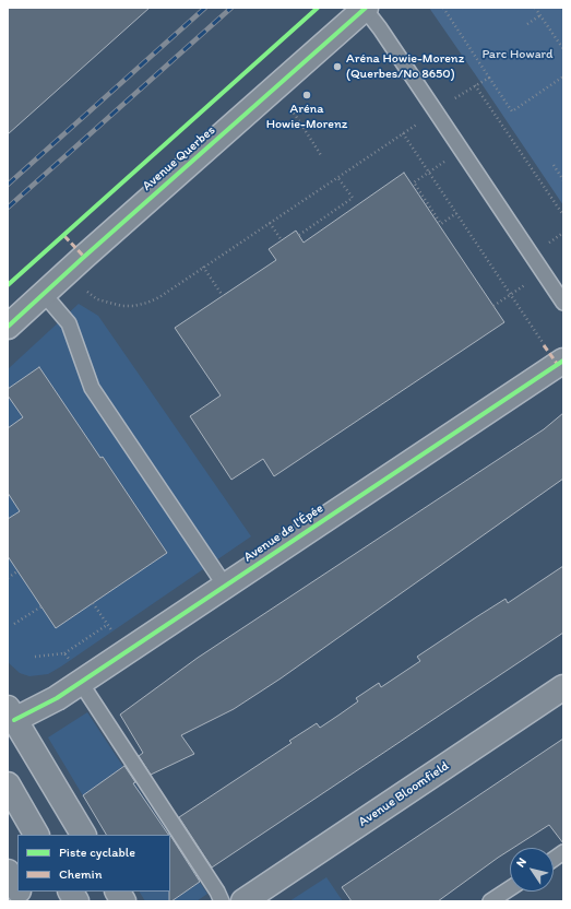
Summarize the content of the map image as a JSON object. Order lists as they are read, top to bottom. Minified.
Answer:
{"streets":{"main road":["Avenue Querbes","Avenue de l'Épée","Avenue Bloomfield"]},"parks":["Parc Howard"],"places":["Aréna Howie-Morenz (Querbes/No 8650)","Aréna Howie-Morenz"],"legend":["Piste cyclable","Chemin"],"north":"top left"}
